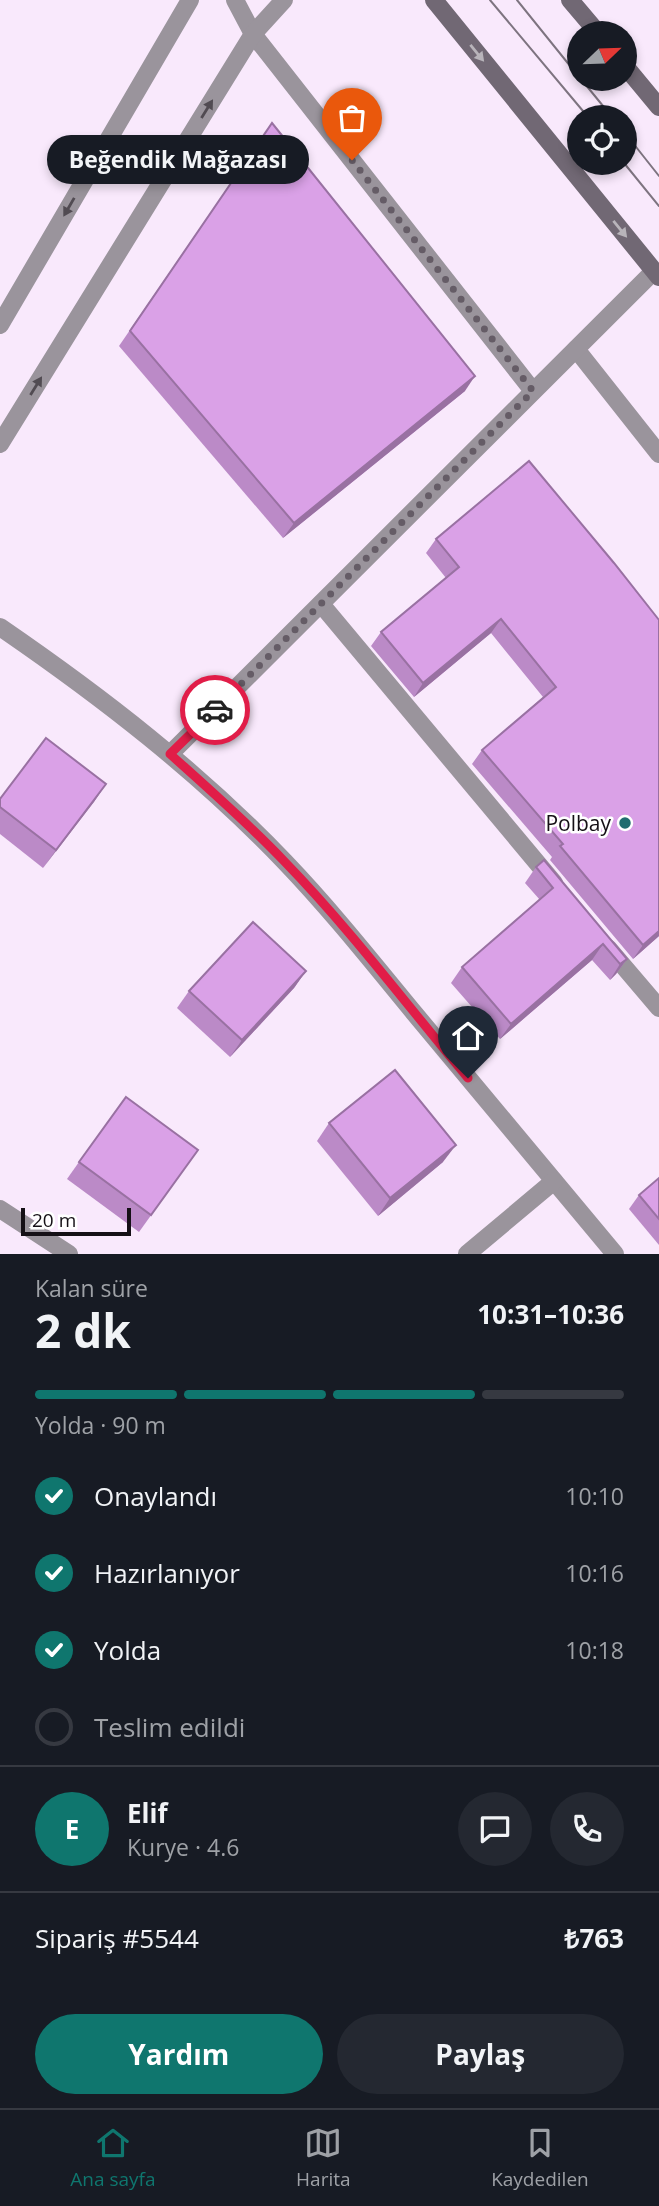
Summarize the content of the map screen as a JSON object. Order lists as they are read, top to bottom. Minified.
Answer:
{"places":["Beğendik Mağazası","Polbay"],"scale_bar":"20 m","north":"top right","page":{"bubble":"Beğendik Mağazası","scale":"20 m","heading":["2 dk","Kalan süre","10:31–10:36"],"panel":["Elif","Kurye · 4.6","Sipariş #5544","₺763"],"bar":"Yolda · 90 m","list":[["Onaylandı","10:10"],["Hazırlanıyor","10:16"],["Yolda","10:18"],"Teslim edildi"],"round":"E","buttons":["Yardım","Paylaş"],"tabs":["Ana sayfa","Harita","Kaydedilen"]}}
